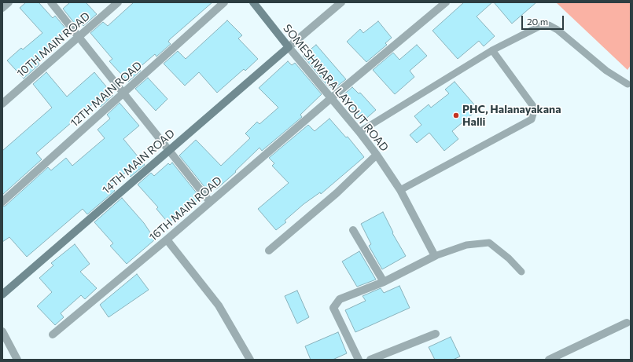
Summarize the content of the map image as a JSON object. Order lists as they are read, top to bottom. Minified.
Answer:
{"streets":{"street":["10TH MAIN ROAD","SOMESHWARA LAYOUT ROAD","12TH MAIN ROAD","14TH MAIN ROAD","16TH MAIN ROAD"]},"crossings":[["SOMESHWARA LAYOUT ROAD","14TH MAIN ROAD"],["SOMESHWARA LAYOUT ROAD","16TH MAIN ROAD"]],"places":["PHC, Halanayakana Halli"],"scale_bar":"20 m"}
